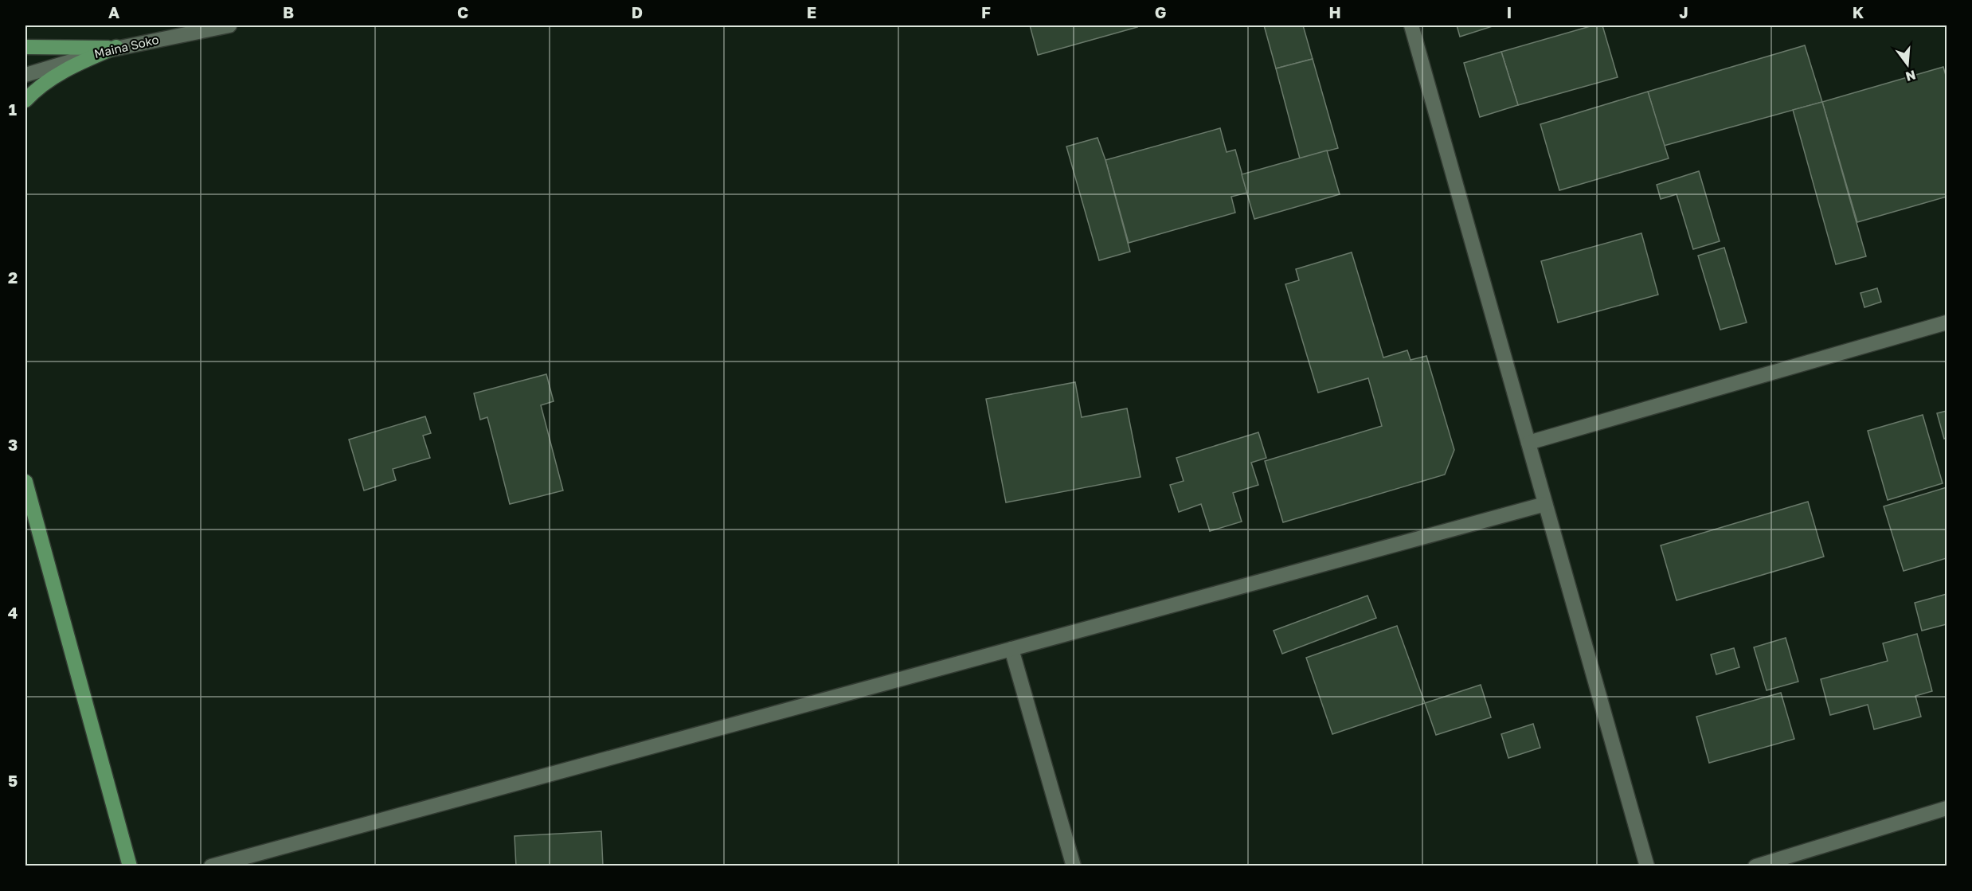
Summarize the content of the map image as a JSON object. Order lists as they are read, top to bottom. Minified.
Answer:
{"streets":{"street":["Maina Soko"]},"north":"bottom","grid":{"columns":["A","B","C","D","E","F","G","H","I","J","K"],"rows":["1","2","3","4","5"]}}
